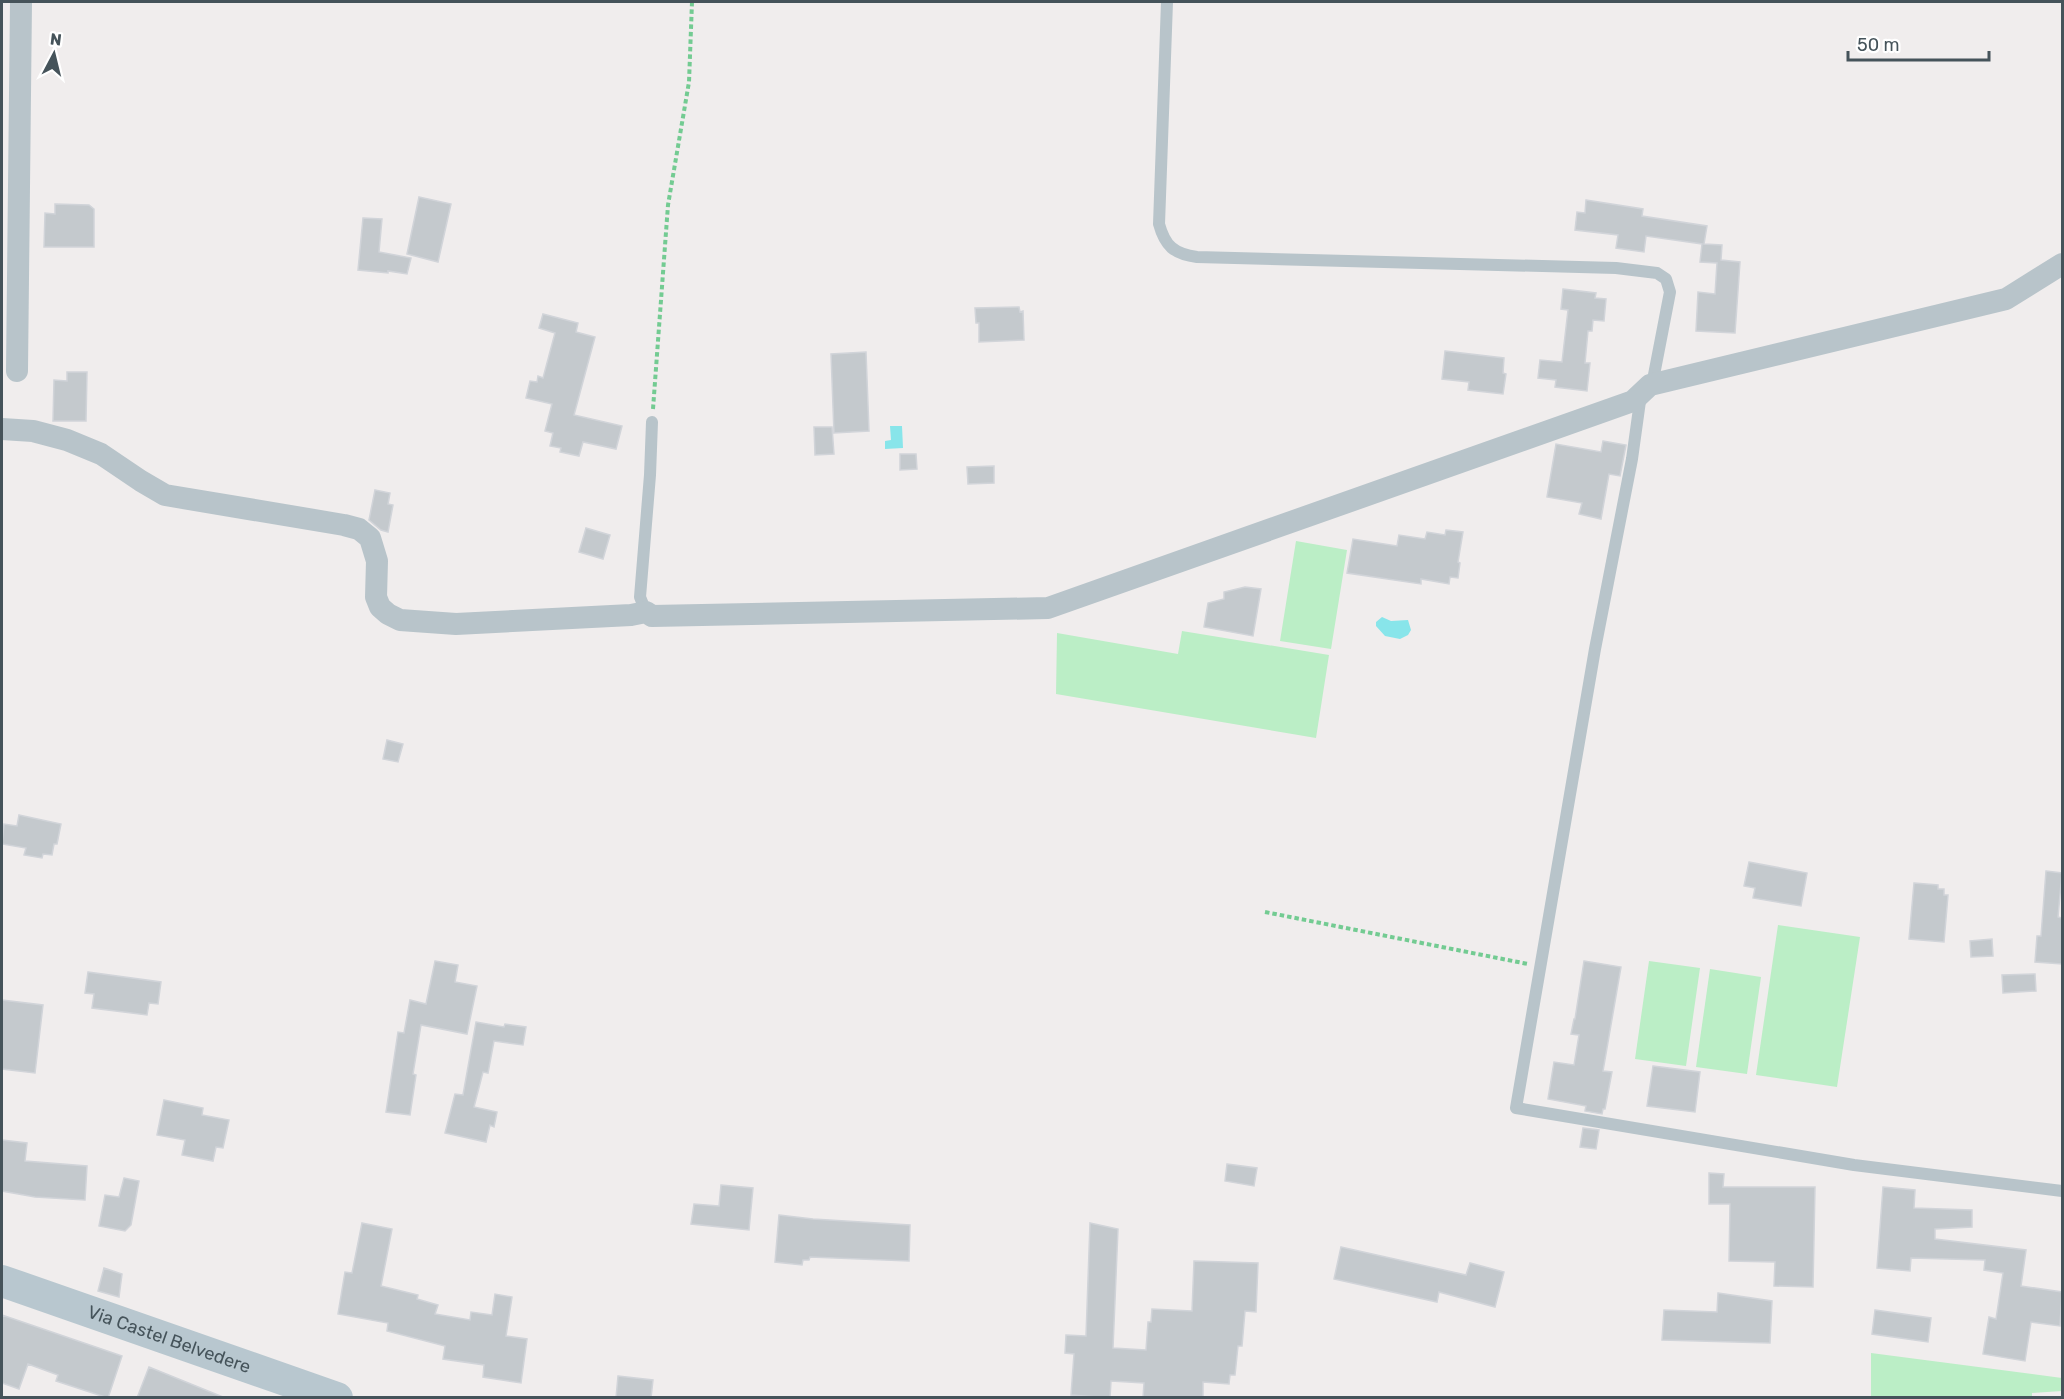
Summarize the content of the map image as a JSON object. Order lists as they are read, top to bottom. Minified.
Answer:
{"streets":{"street":["Via Castel Belvedere"]},"scale_bar":"50 m","north":"top"}
